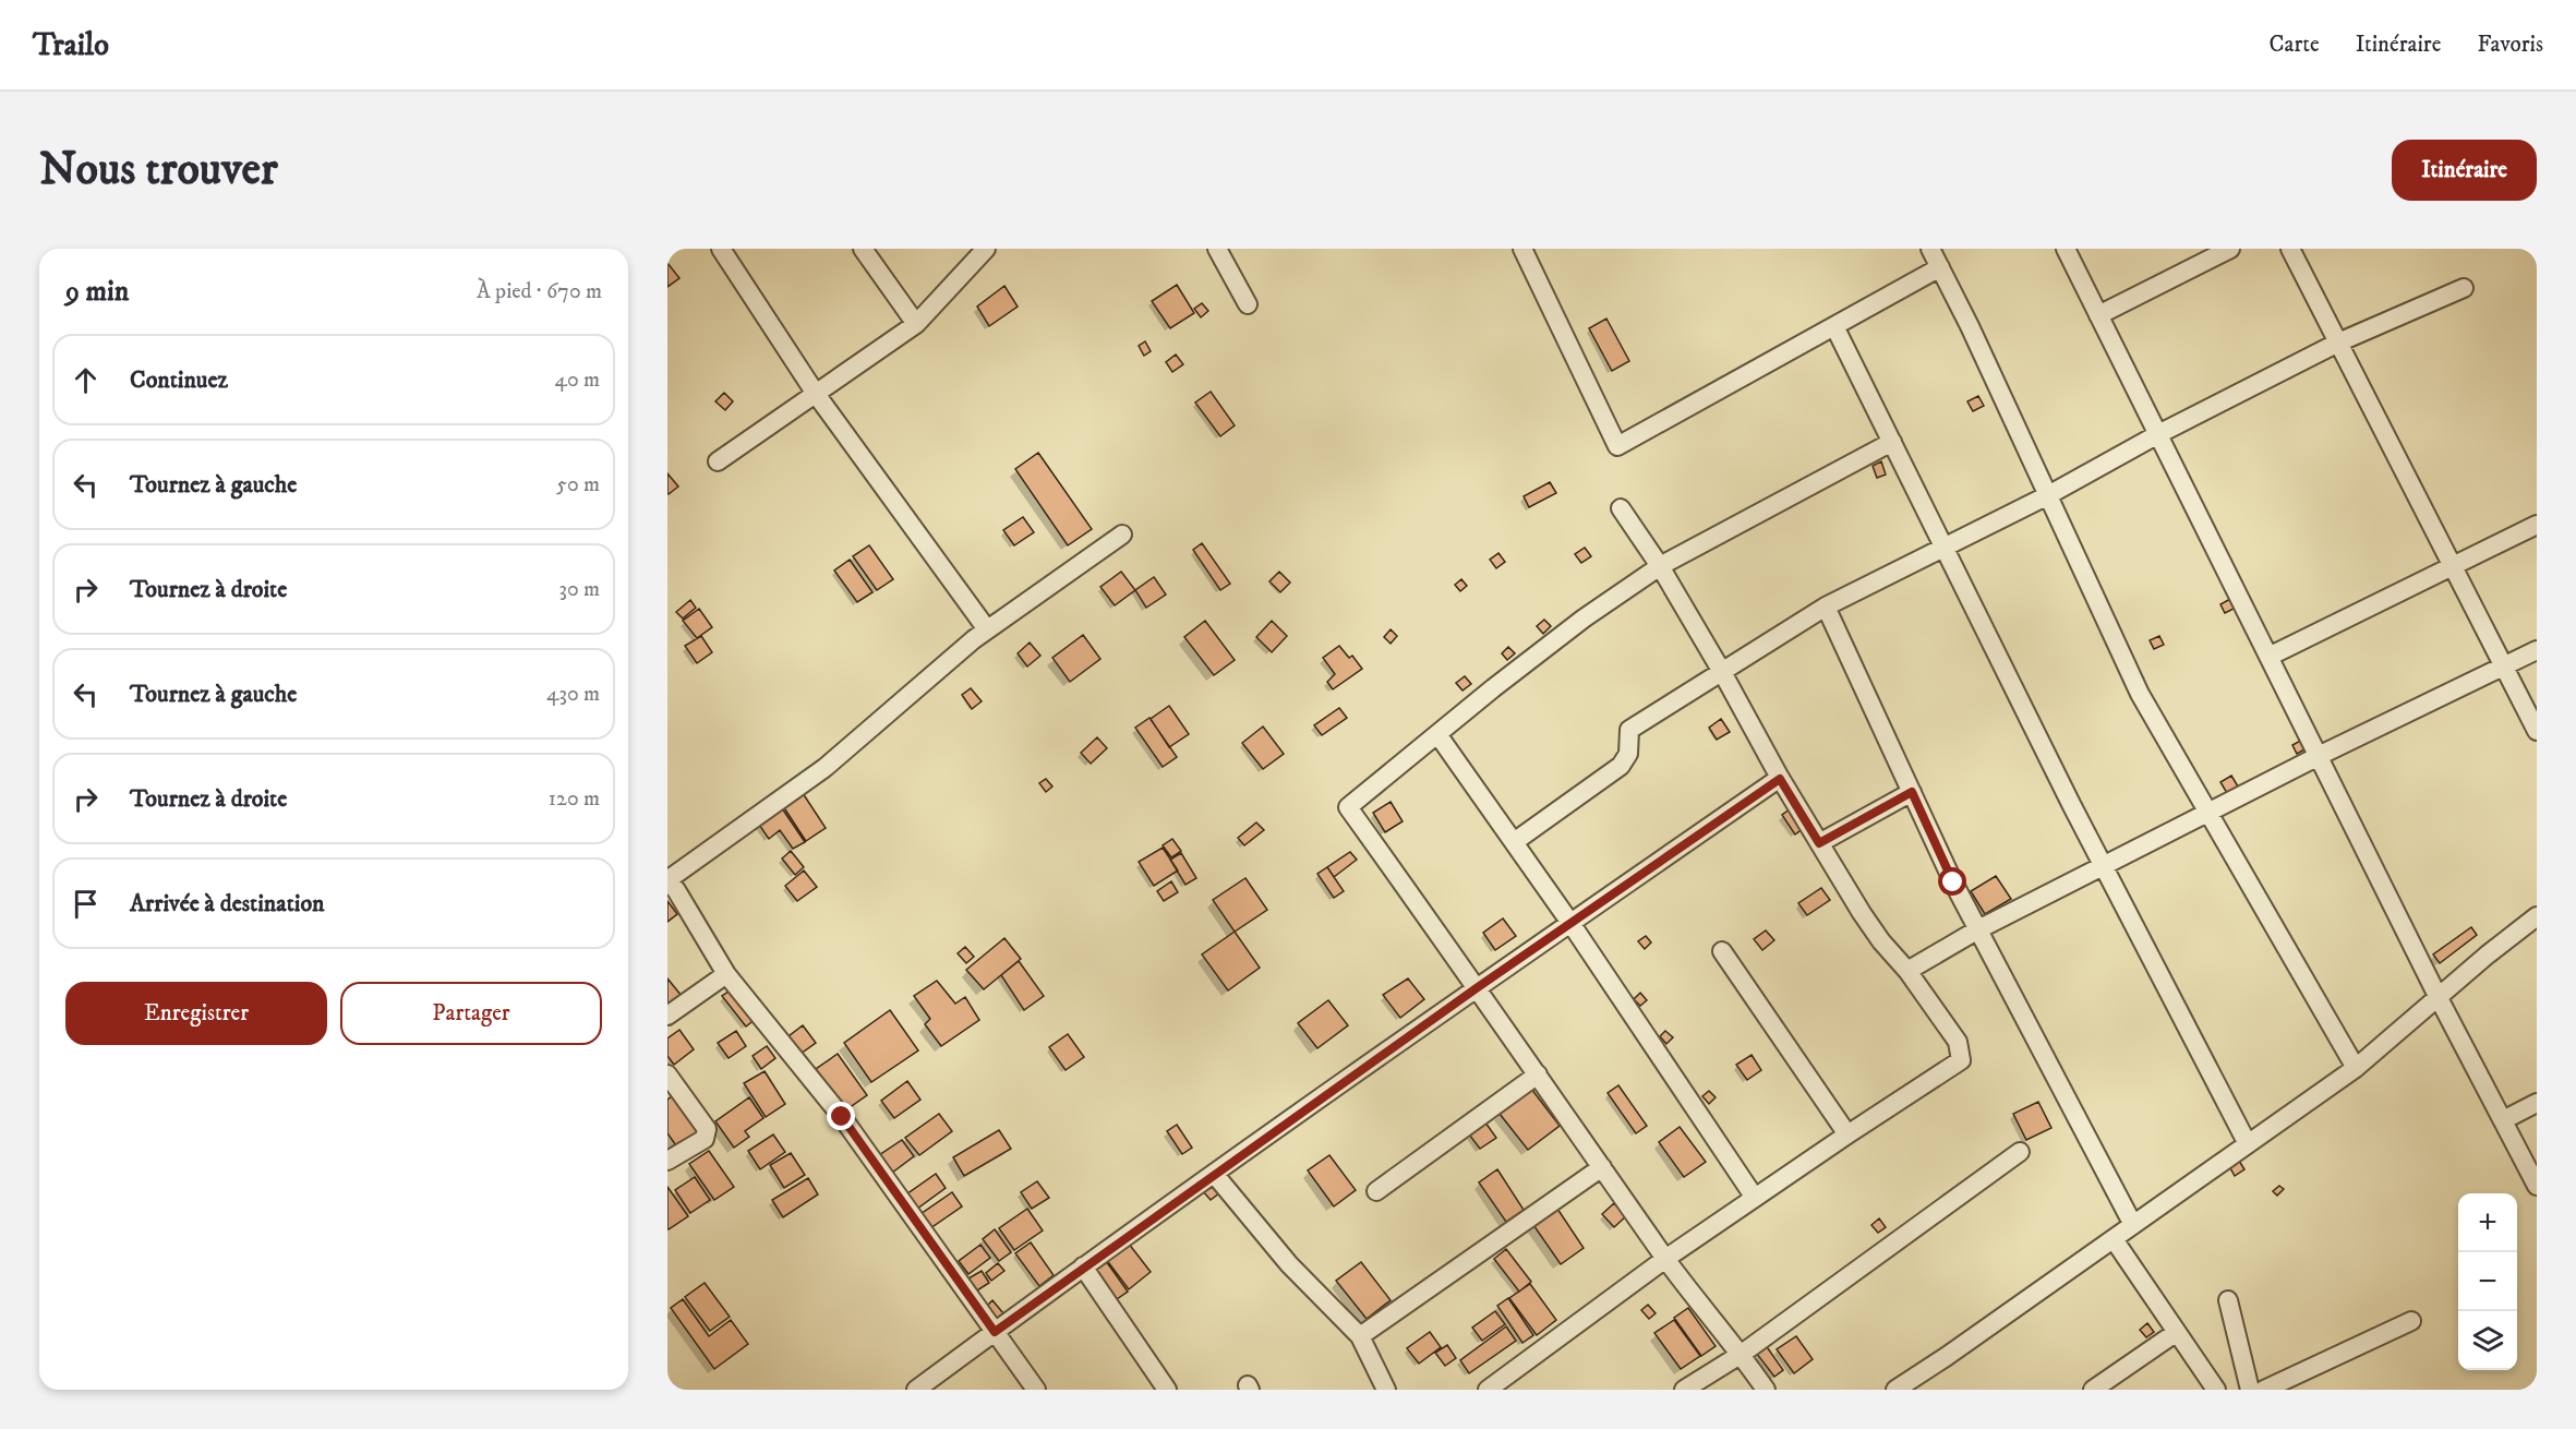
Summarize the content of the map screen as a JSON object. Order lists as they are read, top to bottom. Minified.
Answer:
{"page":{"header":"Trailo","nav":["Carte","Itinéraire","Favoris"],"buttons":["Itinéraire",["Enregistrer","Partager"]],"title":"Nous trouver","heading":["9 min","À pied · 670 m"],"list":[["Continuez","40 m"],["Tournez à gauche","50 m"],["Tournez à droite","30 m"],["Tournez à gauche","430 m"],["Tournez à droite","120 m"],"Arrivée à destination"],"map_buttons":["+","−"]}}
